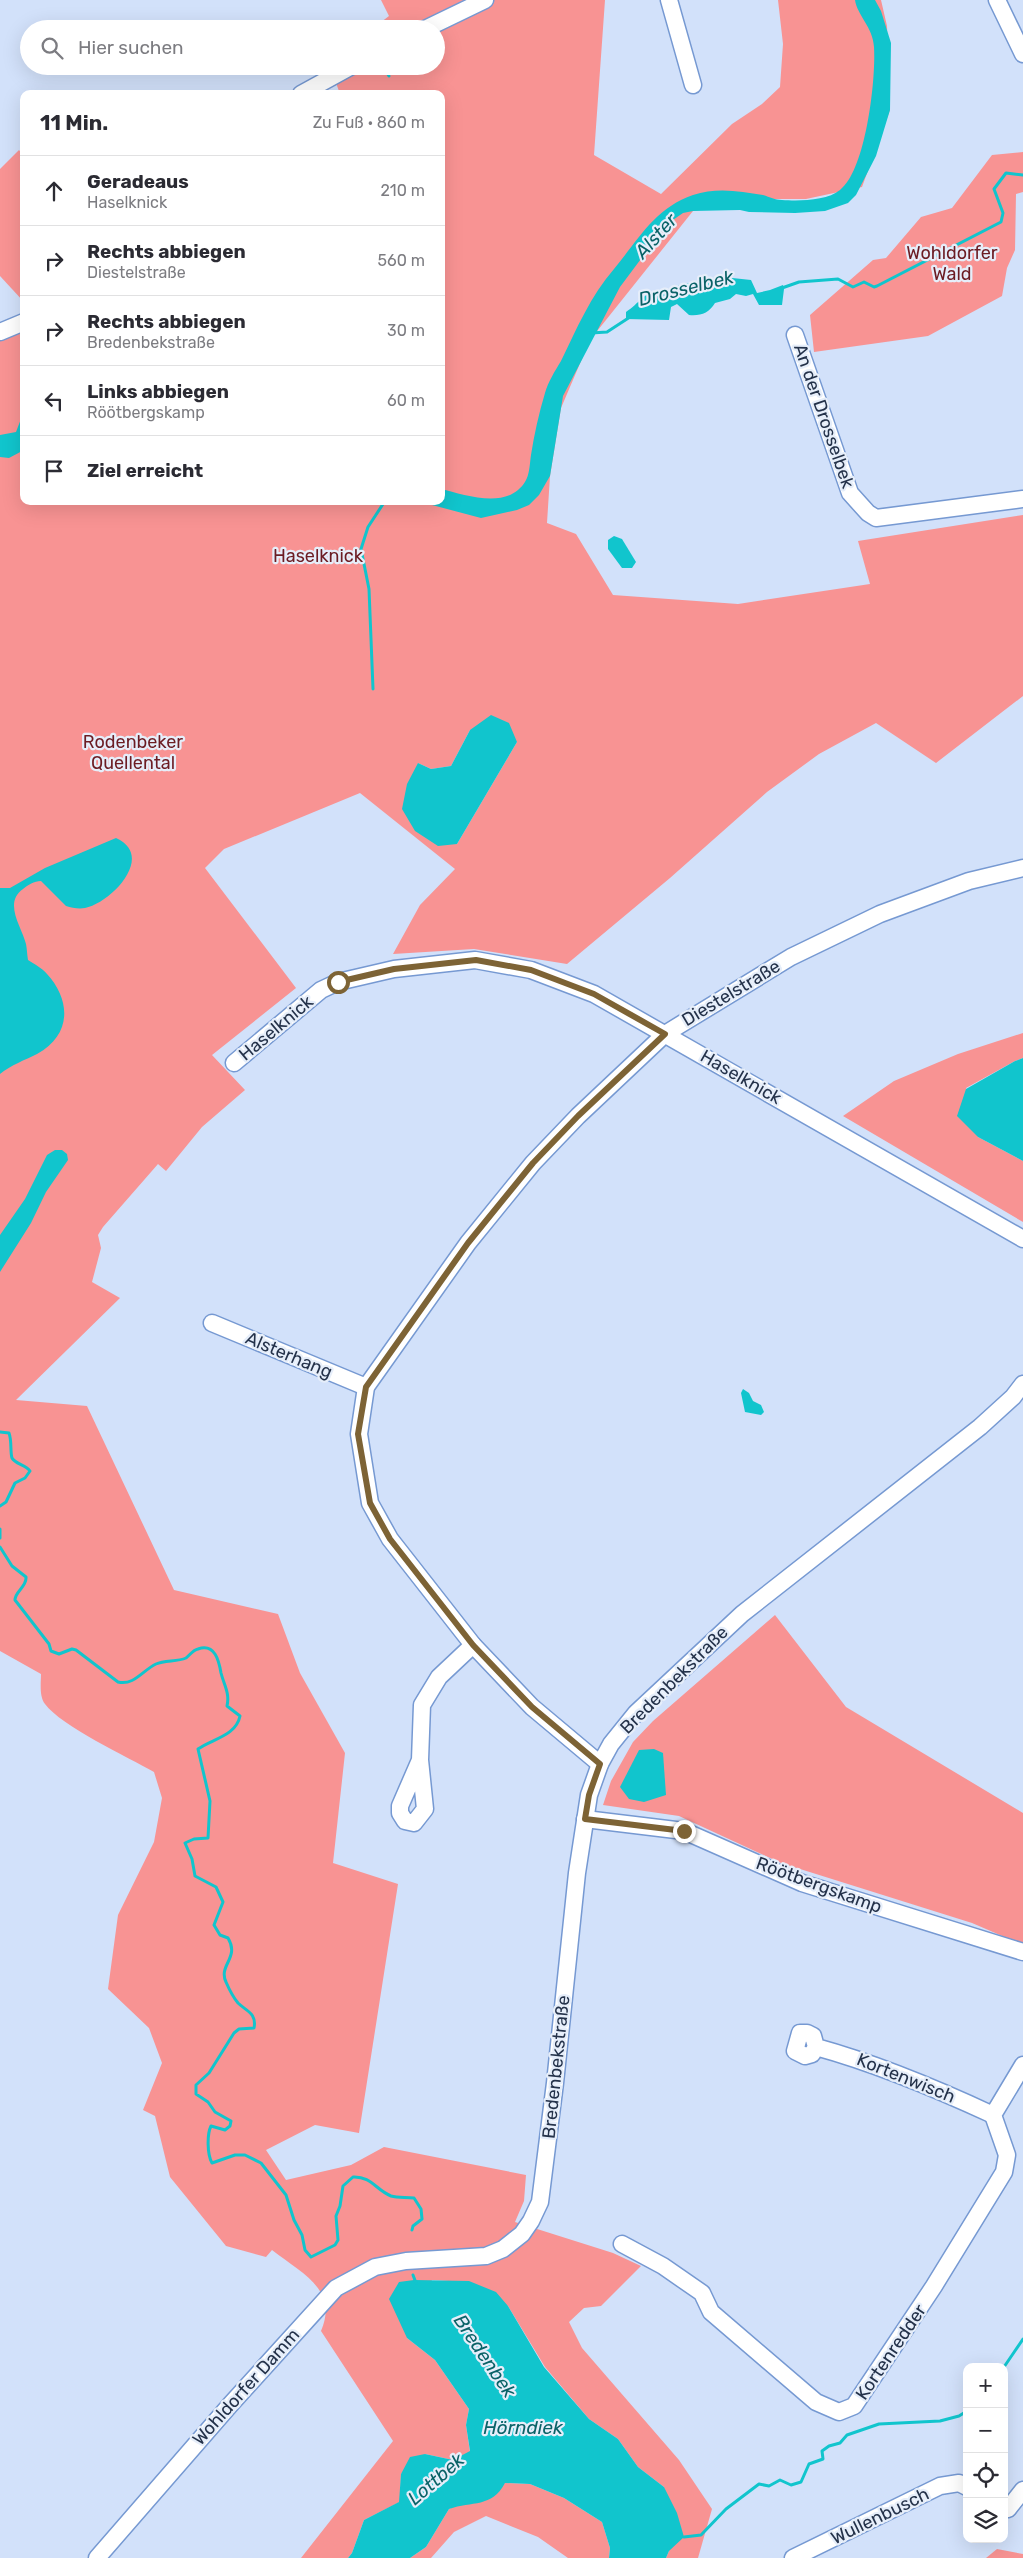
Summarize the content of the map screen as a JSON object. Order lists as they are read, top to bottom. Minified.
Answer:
{"streets":{"street":["An der Drosselbek","Diestelstraße","Haselknick","Alsterhang","Bredenbekstraße","Röötbergskamp","Kortenwisch","Kortenredder","Wohldorfer Damm","Wullenbusch"]},"crossings":[["Diestelstraße","Haselknick"],["Diestelstraße","Alsterhang"],["Diestelstraße","Bredenbekstraße"],["Bredenbekstraße","Röötbergskamp"],["Bredenbekstraße","Wohldorfer Damm"],["Kortenwisch","Kortenredder"]],"water":["Alster","Drosselbek","Bredenbek","Hörndiek","Lottbek"],"parks":["Wohldorfer Wald","Haselknick","Rodenbeker Quellental"],"page":{"search":"Hier suchen","heading":["11 Min.","Zu Fuß · 860 m"],"list":[["Geradeaus","Haselknick","210 m"],["Rechts abbiegen","Diestelstraße","560 m"],["Rechts abbiegen","Bredenbekstraße","30 m"],["Links abbiegen","Röötbergskamp","60 m"],"Ziel erreicht"],"map_buttons":["+","−"]}}
